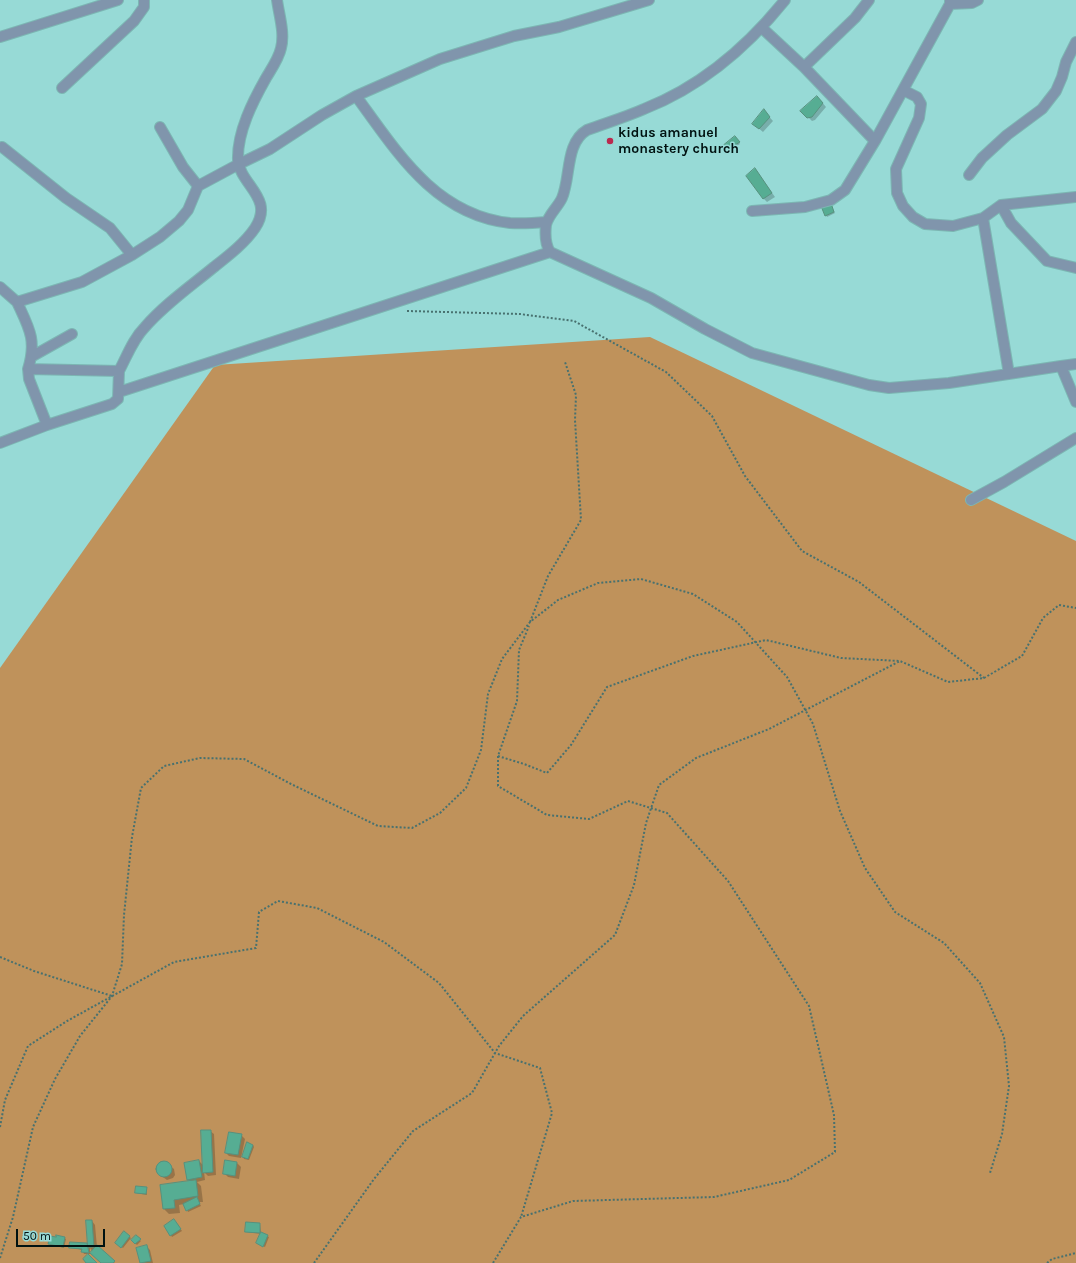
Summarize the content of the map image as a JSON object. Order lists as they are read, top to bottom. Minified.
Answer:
{"places":["kidus amanuel monastery church"],"scale_bar":"50 m"}
